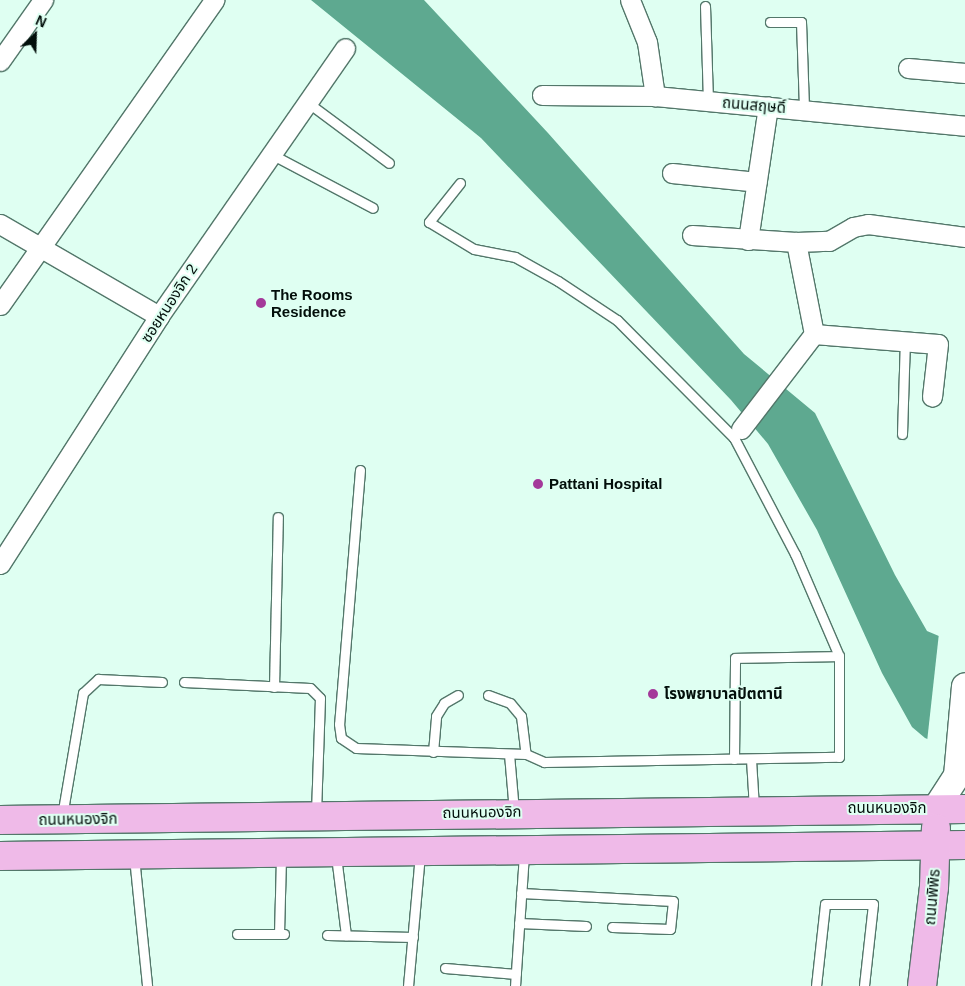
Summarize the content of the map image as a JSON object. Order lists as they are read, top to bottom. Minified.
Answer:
{"streets":{"main road":["ถนนหนองจิก","ถนนพิพิธ"],"street":["ถนนสฤษดิ์","ซอยหนองจิก 2"]},"crossings":[["ถนนหนองจิก","ถนนพิพิธ"]],"places":["The Rooms Residence","Pattani Hospital","โรงพยาบาลปัตตานี"],"north":"top right"}
